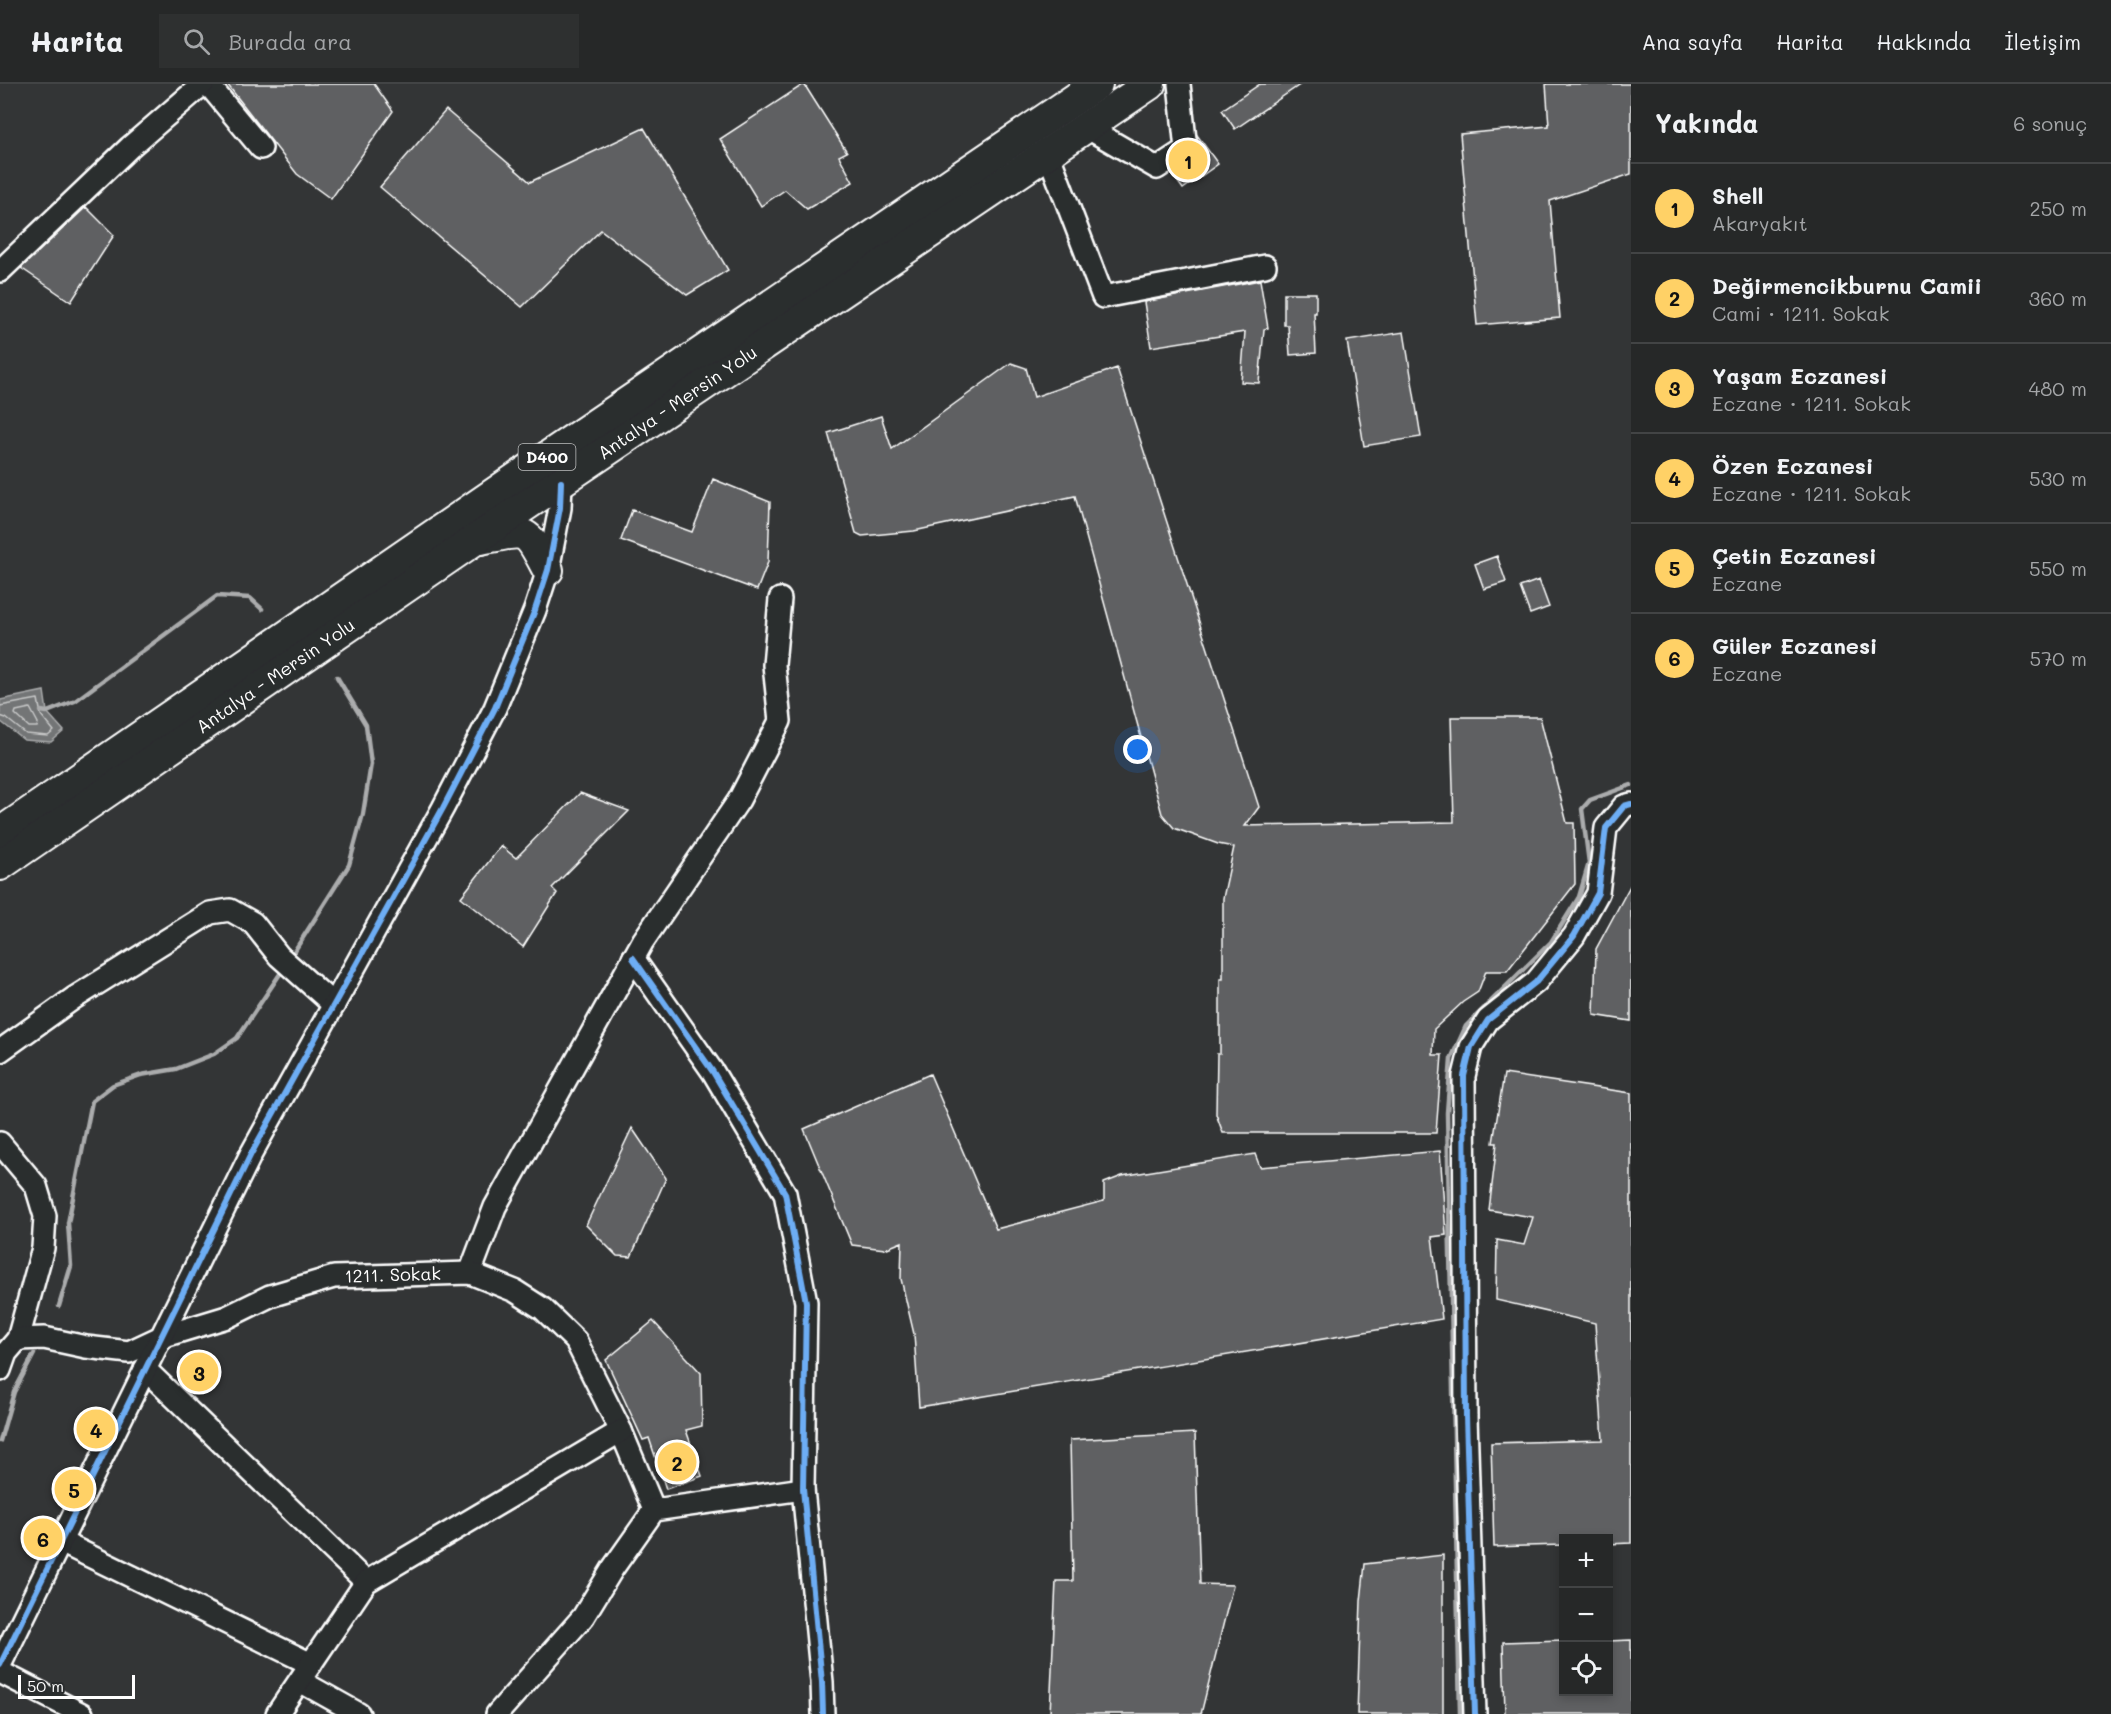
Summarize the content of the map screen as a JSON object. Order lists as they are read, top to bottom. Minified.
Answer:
{"streets":{"highway":["Antalya - Mersin Yolu","D400"],"street":["1211. Sokak"]},"scale_bar":"50 m","page":{"header":"Harita","search":"Burada ara","nav":["Ana sayfa","Harita","Hakkında","İletişim"],"heading":["Yakında","6 sonuç"],"pins":["1","3","4","2","5","6"],"list":[{"mark":"1","name":"Shell","note":"Akaryakıt","value":"250 m"},{"mark":"2","name":"Değirmencikburnu Camii","note":"Cami · 1211. Sokak","value":"360 m"},{"mark":"3","name":"Yaşam Eczanesi","note":"Eczane · 1211. Sokak","value":"480 m"},{"mark":"4","name":"Özen Eczanesi","note":"Eczane · 1211. Sokak","value":"530 m"},{"mark":"5","name":"Çetin Eczanesi","note":"Eczane","value":"550 m"},{"mark":"6","name":"Güler Eczanesi","note":"Eczane","value":"570 m"}],"map_buttons":["+","−"],"scale":"50 m"}}
